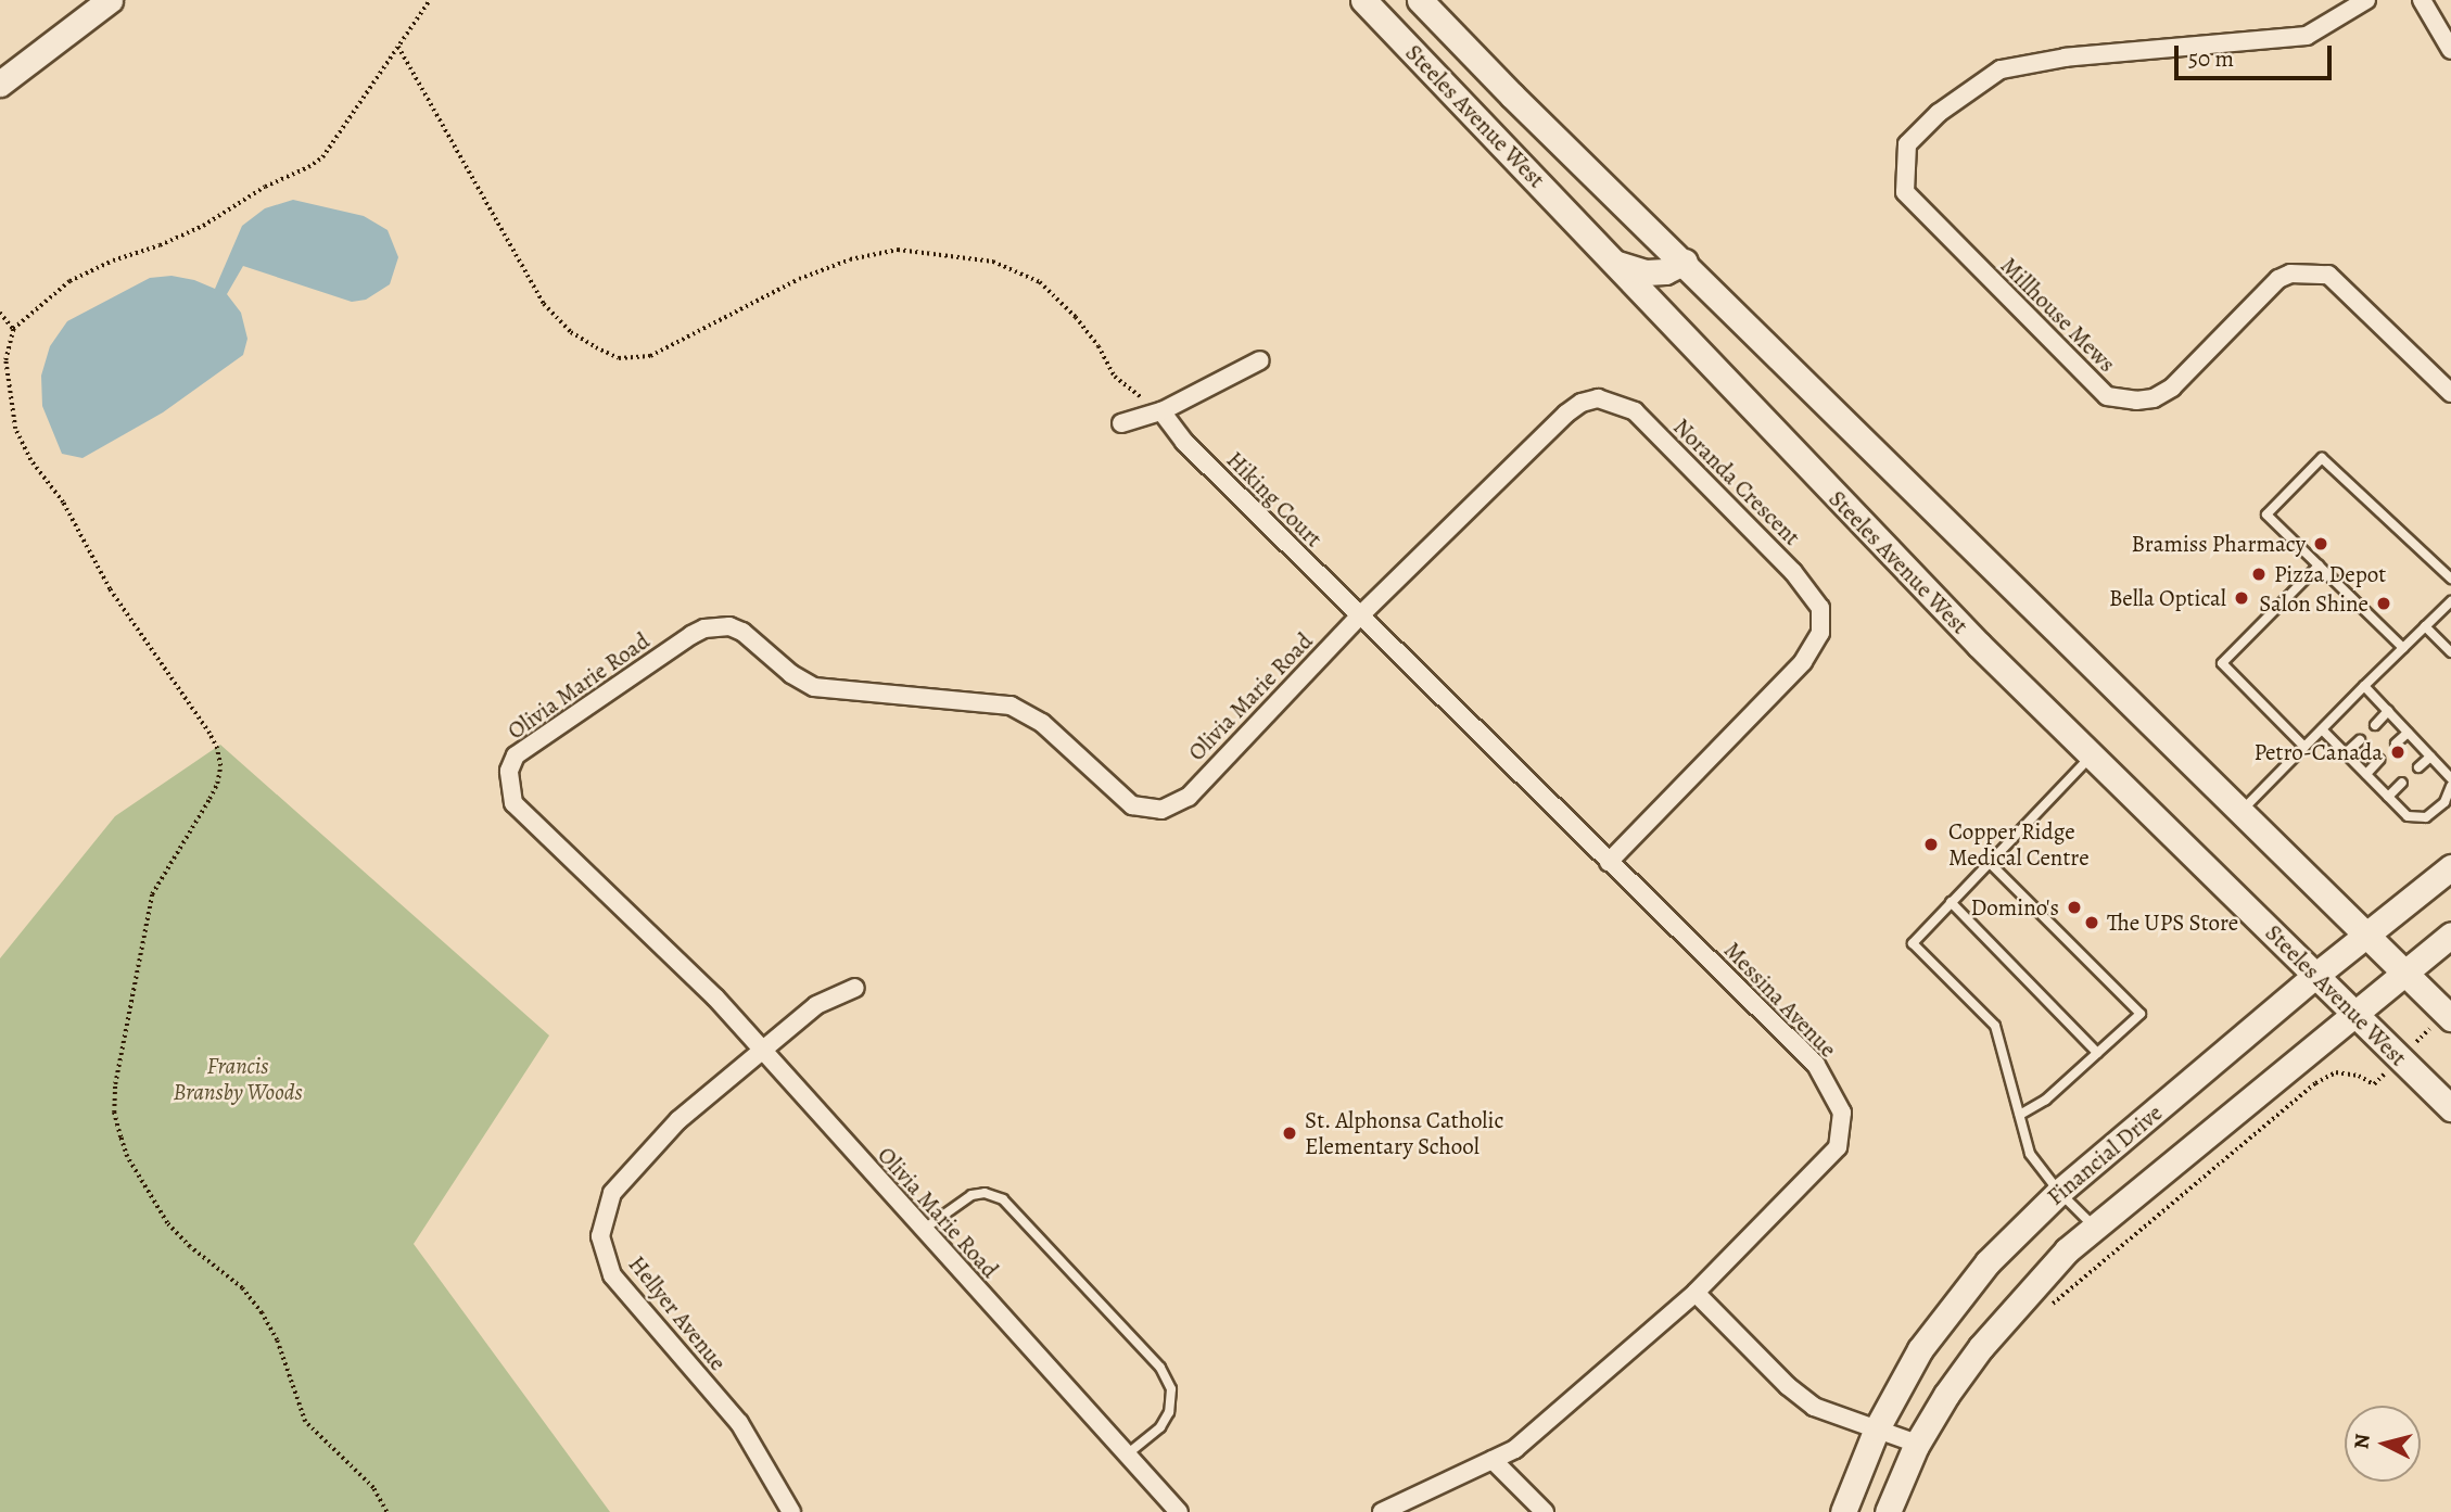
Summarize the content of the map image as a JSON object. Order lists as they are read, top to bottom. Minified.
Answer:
{"streets":{"main road":["Steeles Avenue West","Financial Drive"],"street":["Millhouse Mews","Noranda Crescent","Hiking Court","Olivia Marie Road","Messina Avenue","Hellyer Avenue"]},"crossings":[["Steeles Avenue West","Financial Drive"],["Noranda Crescent","Hiking Court"],["Noranda Crescent","Olivia Marie Road"],["Noranda Crescent","Messina Avenue"],["Hiking Court","Olivia Marie Road"],["Hiking Court","Messina Avenue"],["Olivia Marie Road","Messina Avenue"],["Olivia Marie Road","Hellyer Avenue"]],"parks":["Francis Bransby Woods"],"places":["Bramiss Pharmacy","Pizza Depot","Bella Optical","Salon Shine","Petro-Canada","Copper Ridge Medical Centre","Domino's","The UPS Store","St. Alphonsa Catholic Elementary School"],"scale_bar":"50 m","north":"left"}
